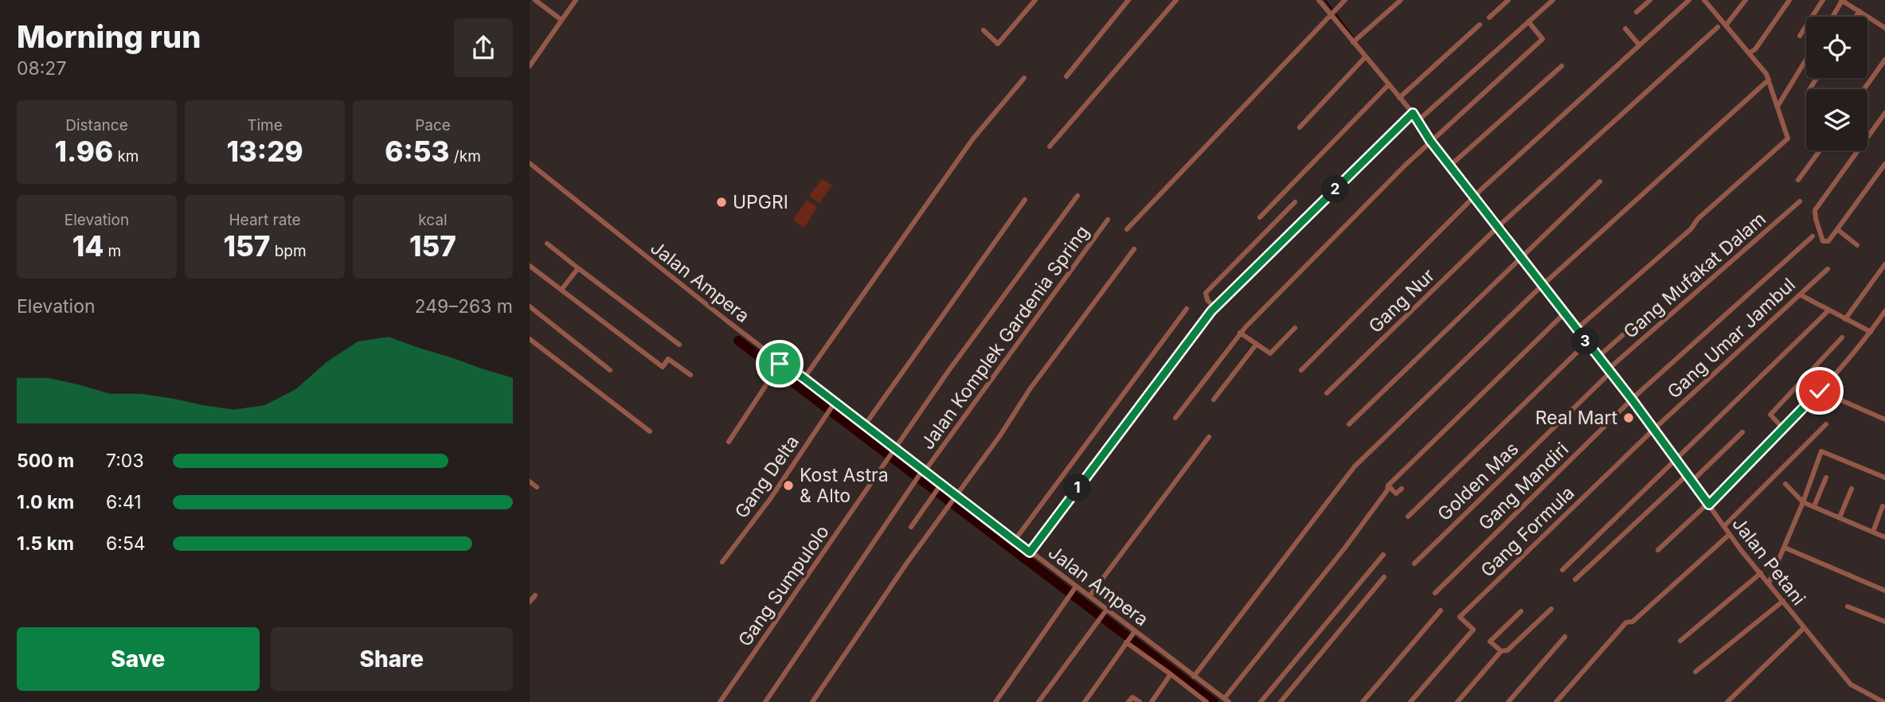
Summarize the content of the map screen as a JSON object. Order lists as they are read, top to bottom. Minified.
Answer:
{"streets":{"street":["Gang Mufakat Dalam","Jalan Ampera","Gang Nur","Jalan Komplek Gardenia Spring","Gang Umar Jambul","Gang Delta","Golden Mas","Gang Mandiri","Gang Formula","Jalan Petani","Gang Sumpulolo"]},"crossings":[["Gang Mufakat Dalam","Golden Mas"],["Gang Mufakat Dalam","Jalan Petani"],["Jalan Ampera","Jalan Komplek Gardenia Spring"],["Jalan Ampera","Gang Delta"],["Jalan Ampera","Gang Sumpulolo"],["Gang Nur","Jalan Petani"],["Gang Umar Jambul","Gang Formula"],["Gang Umar Jambul","Jalan Petani"],["Golden Mas","Jalan Petani"],["Gang Mandiri","Jalan Petani"]],"places":["UPGRI","Real Mart","Kost Astra & Alto"],"page":{"heading":["Morning run","08:27"],"stats":[["Distance","1.96 km"],["Time","13:29"],["Pace","6:53 /km"],["Elevation","14 m"],["Heart rate","157 bpm"],["kcal","157"]],"pins":["2","3","1"],"chart":["Elevation","249–263 m"],"list":[{"name":"500 m","note":"7:03"},{"name":"1.0 km","note":"6:41"},{"name":"1.5 km","note":"6:54"}],"buttons":["Save","Share"]}}
